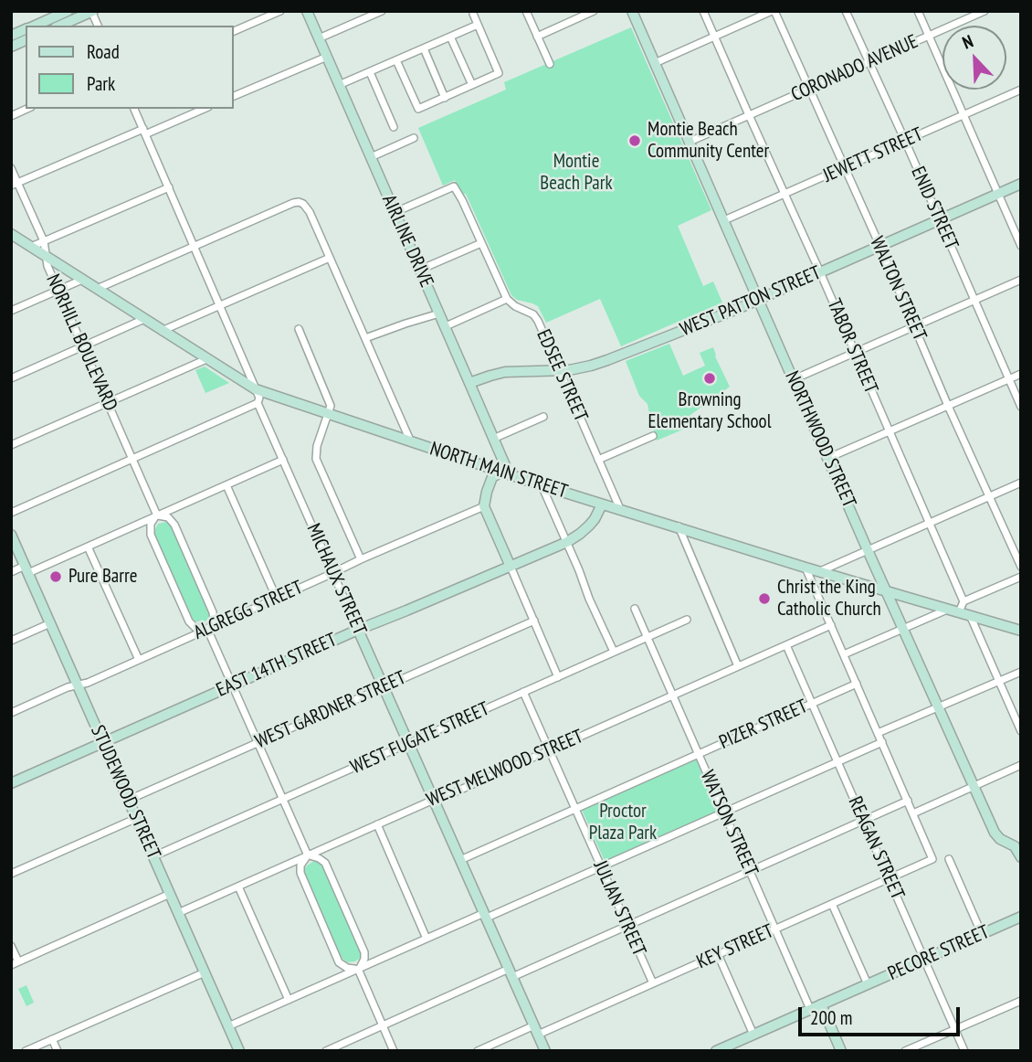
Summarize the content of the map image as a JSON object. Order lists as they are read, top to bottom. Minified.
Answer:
{"streets":{"street":["CORONADO AVENUE","JEWETT STREET","ENID STREET","AIRLINE DRIVE","WALTON STREET","WEST PATTON STREET","NORHILL BOULEVARD","TABOR STREET","EDSEE STREET","NORTHWOOD STREET","NORTH MAIN STREET","MICHAUX STREET","ALGREGG STREET","EAST 14TH STREET","WEST GARDNER STREET","PIZER STREET","WEST FUGATE STREET","WEST MELWOOD STREET","STUDEWOOD STREET","WATSON STREET","REAGAN STREET","JULIAN STREET","KEY STREET","PECORE STREET"]},"crossings":[["CORONADO AVENUE","ENID STREET"],["CORONADO AVENUE","WALTON STREET"],["CORONADO AVENUE","TABOR STREET"],["CORONADO AVENUE","NORTHWOOD STREET"],["JEWETT STREET","ENID STREET"],["JEWETT STREET","WALTON STREET"],["JEWETT STREET","TABOR STREET"],["JEWETT STREET","NORTHWOOD STREET"],["ENID STREET","WEST PATTON STREET"],["AIRLINE DRIVE","WEST PATTON STREET"],["AIRLINE DRIVE","NORTH MAIN STREET"],["WALTON STREET","WEST PATTON STREET"],["WEST PATTON STREET","TABOR STREET"],["WEST PATTON STREET","EDSEE STREET"],["WEST PATTON STREET","NORTHWOOD STREET"],["NORHILL BOULEVARD","NORTH MAIN STREET"],["NORHILL BOULEVARD","ALGREGG STREET"],["NORHILL BOULEVARD","EAST 14TH STREET"],["NORHILL BOULEVARD","WEST GARDNER STREET"],["NORHILL BOULEVARD","WEST FUGATE STREET"],["NORHILL BOULEVARD","WEST MELWOOD STREET"],["EDSEE STREET","NORTH MAIN STREET"],["NORTHWOOD STREET","NORTH MAIN STREET"],["NORTH MAIN STREET","MICHAUX STREET"],["NORTH MAIN STREET","EAST 14TH STREET"],["MICHAUX STREET","ALGREGG STREET"],["MICHAUX STREET","EAST 14TH STREET"],["MICHAUX STREET","WEST GARDNER STREET"],["MICHAUX STREET","PIZER STREET"],["MICHAUX STREET","WEST FUGATE STREET"],["MICHAUX STREET","WEST MELWOOD STREET"],["MICHAUX STREET","KEY STREET"],["ALGREGG STREET","STUDEWOOD STREET"],["EAST 14TH STREET","STUDEWOOD STREET"],["WEST GARDNER STREET","STUDEWOOD STREET"],["PIZER STREET","WATSON STREET"],["PIZER STREET","REAGAN STREET"],["PIZER STREET","JULIAN STREET"],["WEST FUGATE STREET","STUDEWOOD STREET"],["WEST FUGATE STREET","WATSON STREET"],["WEST FUGATE STREET","JULIAN STREET"],["WEST MELWOOD STREET","STUDEWOOD STREET"],["WEST MELWOOD STREET","WATSON STREET"],["WEST MELWOOD STREET","REAGAN STREET"],["WEST MELWOOD STREET","JULIAN STREET"],["WATSON STREET","KEY STREET"],["WATSON STREET","PECORE STREET"],["REAGAN STREET","KEY STREET"],["REAGAN STREET","PECORE STREET"],["JULIAN STREET","KEY STREET"]],"parks":["Montie Beach Park","Proctor Plaza Park"],"places":["Montie Beach Community Center","Browning Elementary School","Pure Barre","Christ the King Catholic Church"],"legend":["Road","Park"],"scale_bar":"200 m","north":"top left"}
